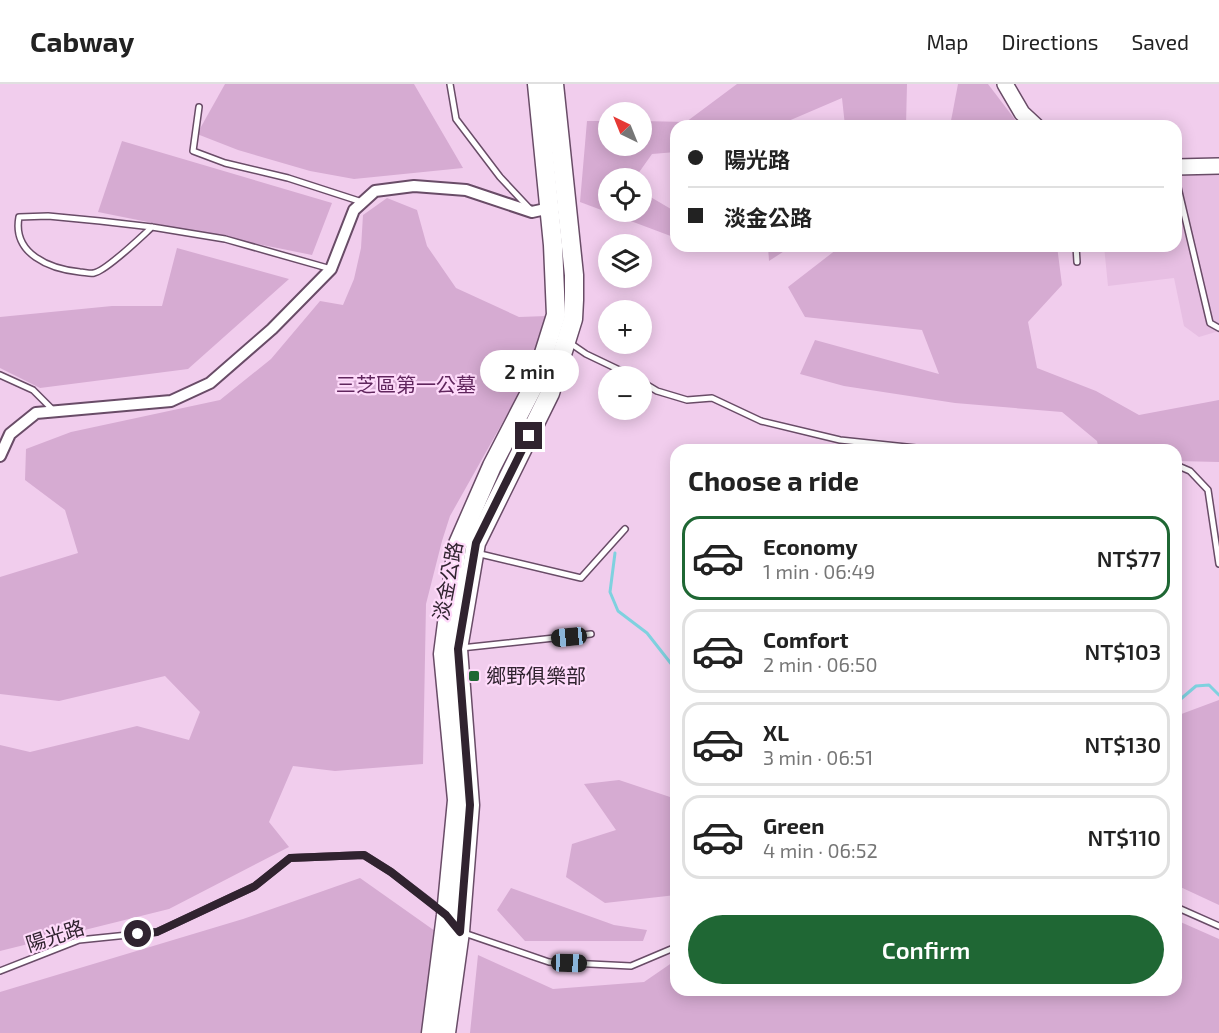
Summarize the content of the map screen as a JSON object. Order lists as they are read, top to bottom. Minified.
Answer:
{"streets":{"main road":["淡金公路"],"lane":["陽光路"]},"crossings":[["淡金公路","陽光路"]],"parks":["三芝區第一公墓"],"places":{"transit":["鄉野俱樂部"]},"north":"top left","page":{"header":"Cabway","nav":["Map","Directions","Saved"],"map_buttons":["+","−"],"banner":["陽光路","淡金公路"],"bubble":"2 min","heading":"Choose a ride","list":[{"name":"Economy","note":"1 min · 06:49","value":"NT$77"},{"name":"Comfort","note":"2 min · 06:50","value":"NT$103"},{"name":"XL","note":"3 min · 06:51","value":"NT$130"},{"name":"Green","note":"4 min · 06:52","value":"NT$110"}],"buttons":"Confirm"}}
